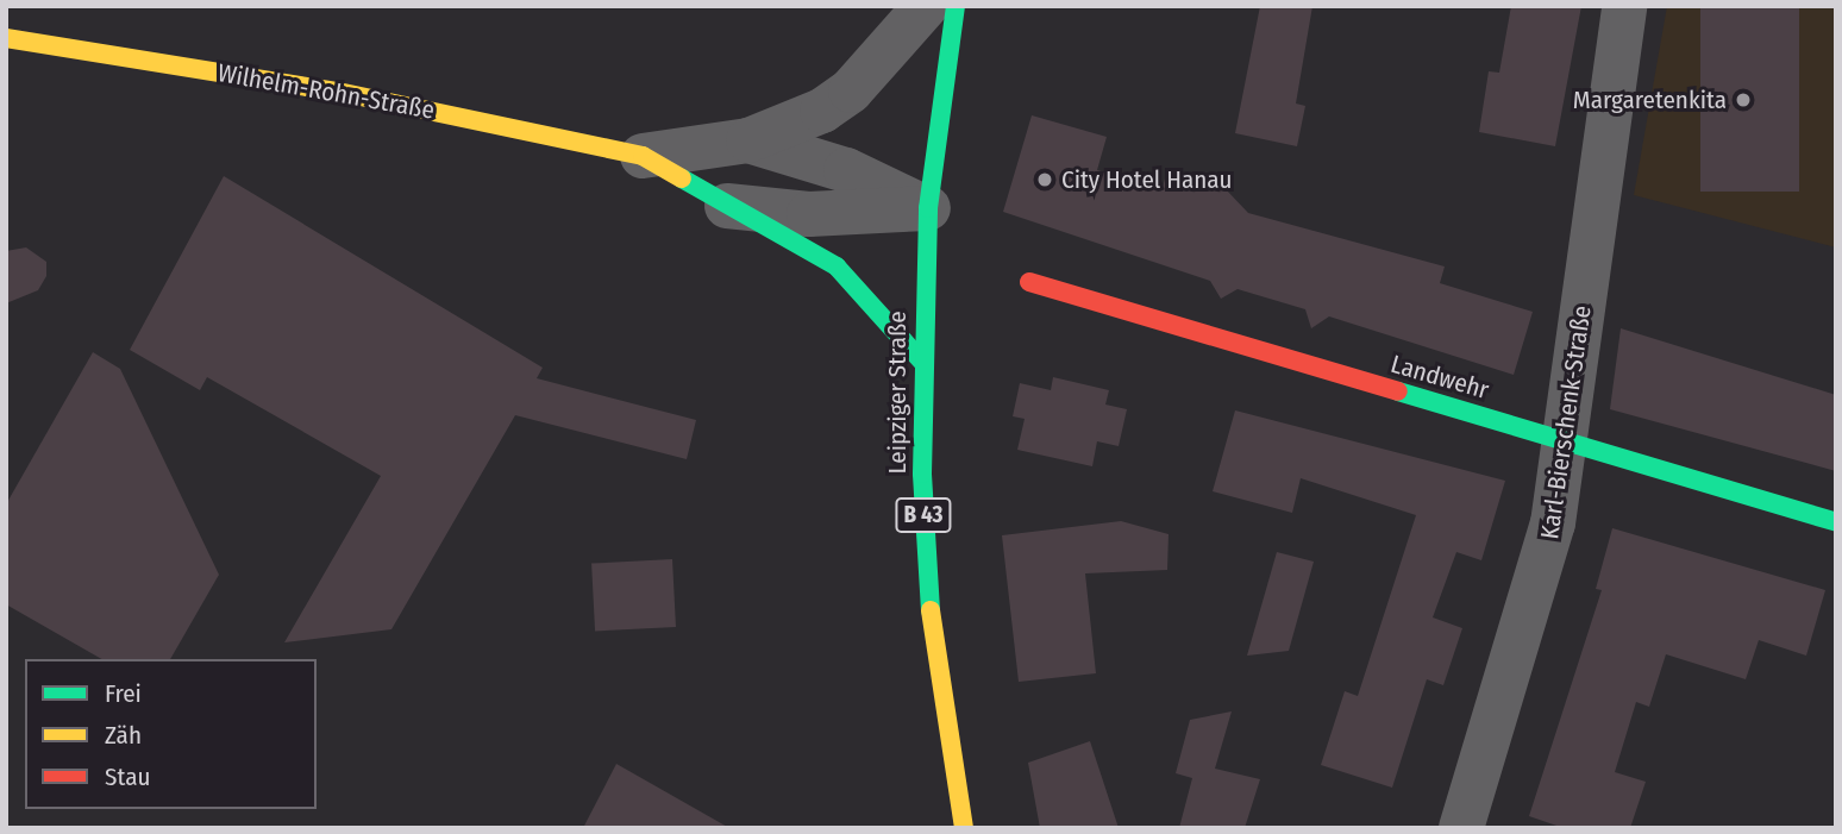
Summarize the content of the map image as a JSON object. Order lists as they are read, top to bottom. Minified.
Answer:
{"streets":{"street":["Wilhelm-Rohn-Straße","Landwehr","Leipziger Straße","Karl-Bierschenk-Straße","B 43"]},"crossings":[["Wilhelm-Rohn-Straße","Leipziger Straße"],["Landwehr","Karl-Bierschenk-Straße"]],"places":["Margaretenkita","City Hotel Hanau"],"legend":["Frei","Zäh","Stau"]}
